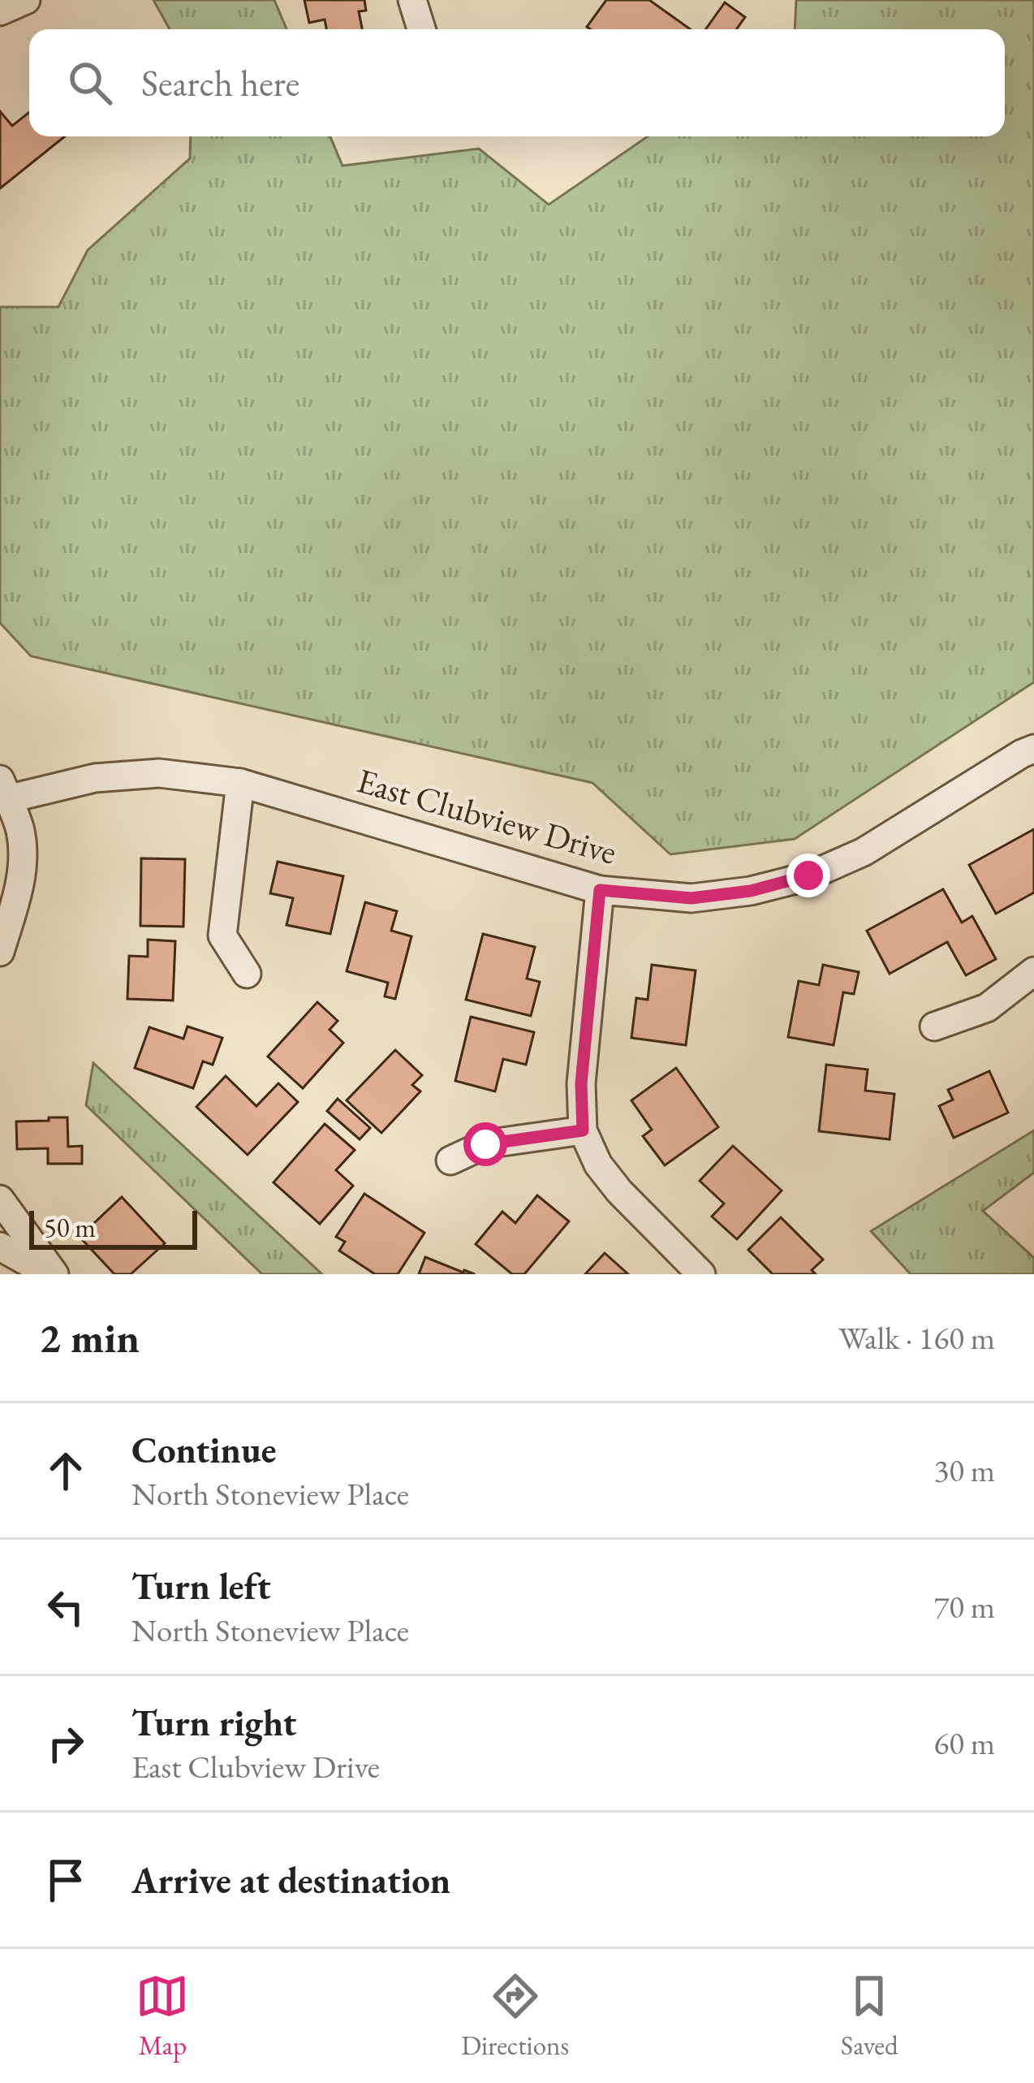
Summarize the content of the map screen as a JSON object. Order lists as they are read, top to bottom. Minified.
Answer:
{"streets":{"street":["East Clubview Drive"]},"scale_bar":"50 m","page":{"search":"Search here","scale":"50 m","heading":["2 min","Walk · 160 m"],"list":[["Continue","North Stoneview Place","30 m"],["Turn left","North Stoneview Place","70 m"],["Turn right","East Clubview Drive","60 m"],"Arrive at destination"],"nav":["Map","Directions","Saved"]}}
